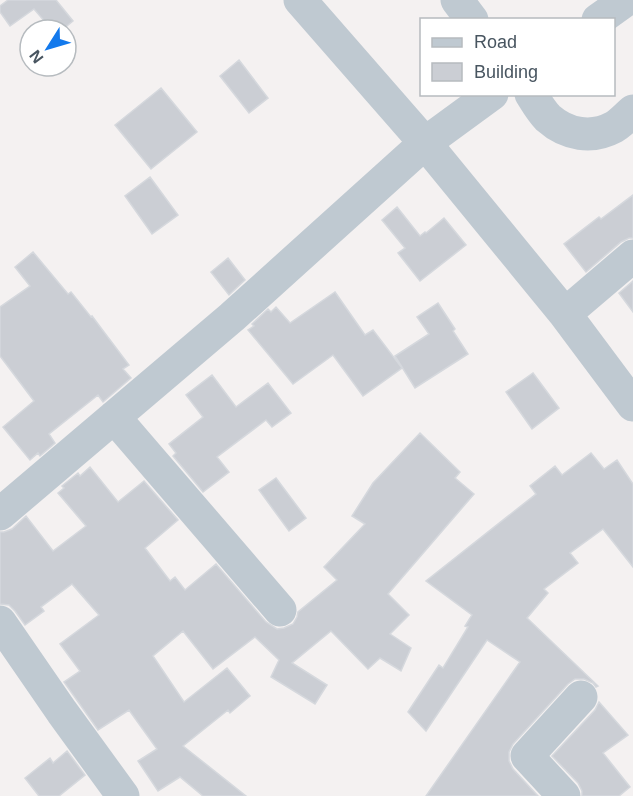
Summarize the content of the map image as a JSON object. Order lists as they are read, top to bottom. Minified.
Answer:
{"legend":["Road","Building"],"north":"bottom left"}
